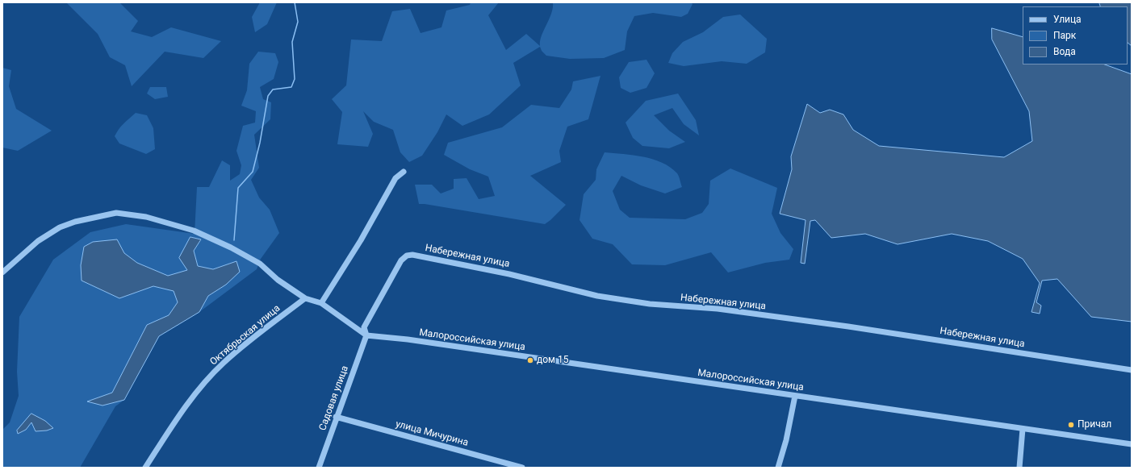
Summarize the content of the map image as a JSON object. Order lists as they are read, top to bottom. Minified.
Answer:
{"streets":{"street":["Набережная улица","Октябрьская улица","Малороссийская улица","Садовая улица","улица Мичурина"]},"crossings":[["Набережная улица","Малороссийская улица"],["Набережная улица","Садовая улица"],["Малороссийская улица","Садовая улица"],["Садовая улица","улица Мичурина"]],"places":["дом 15","Причал"],"legend":["Улица","Парк","Вода"]}
